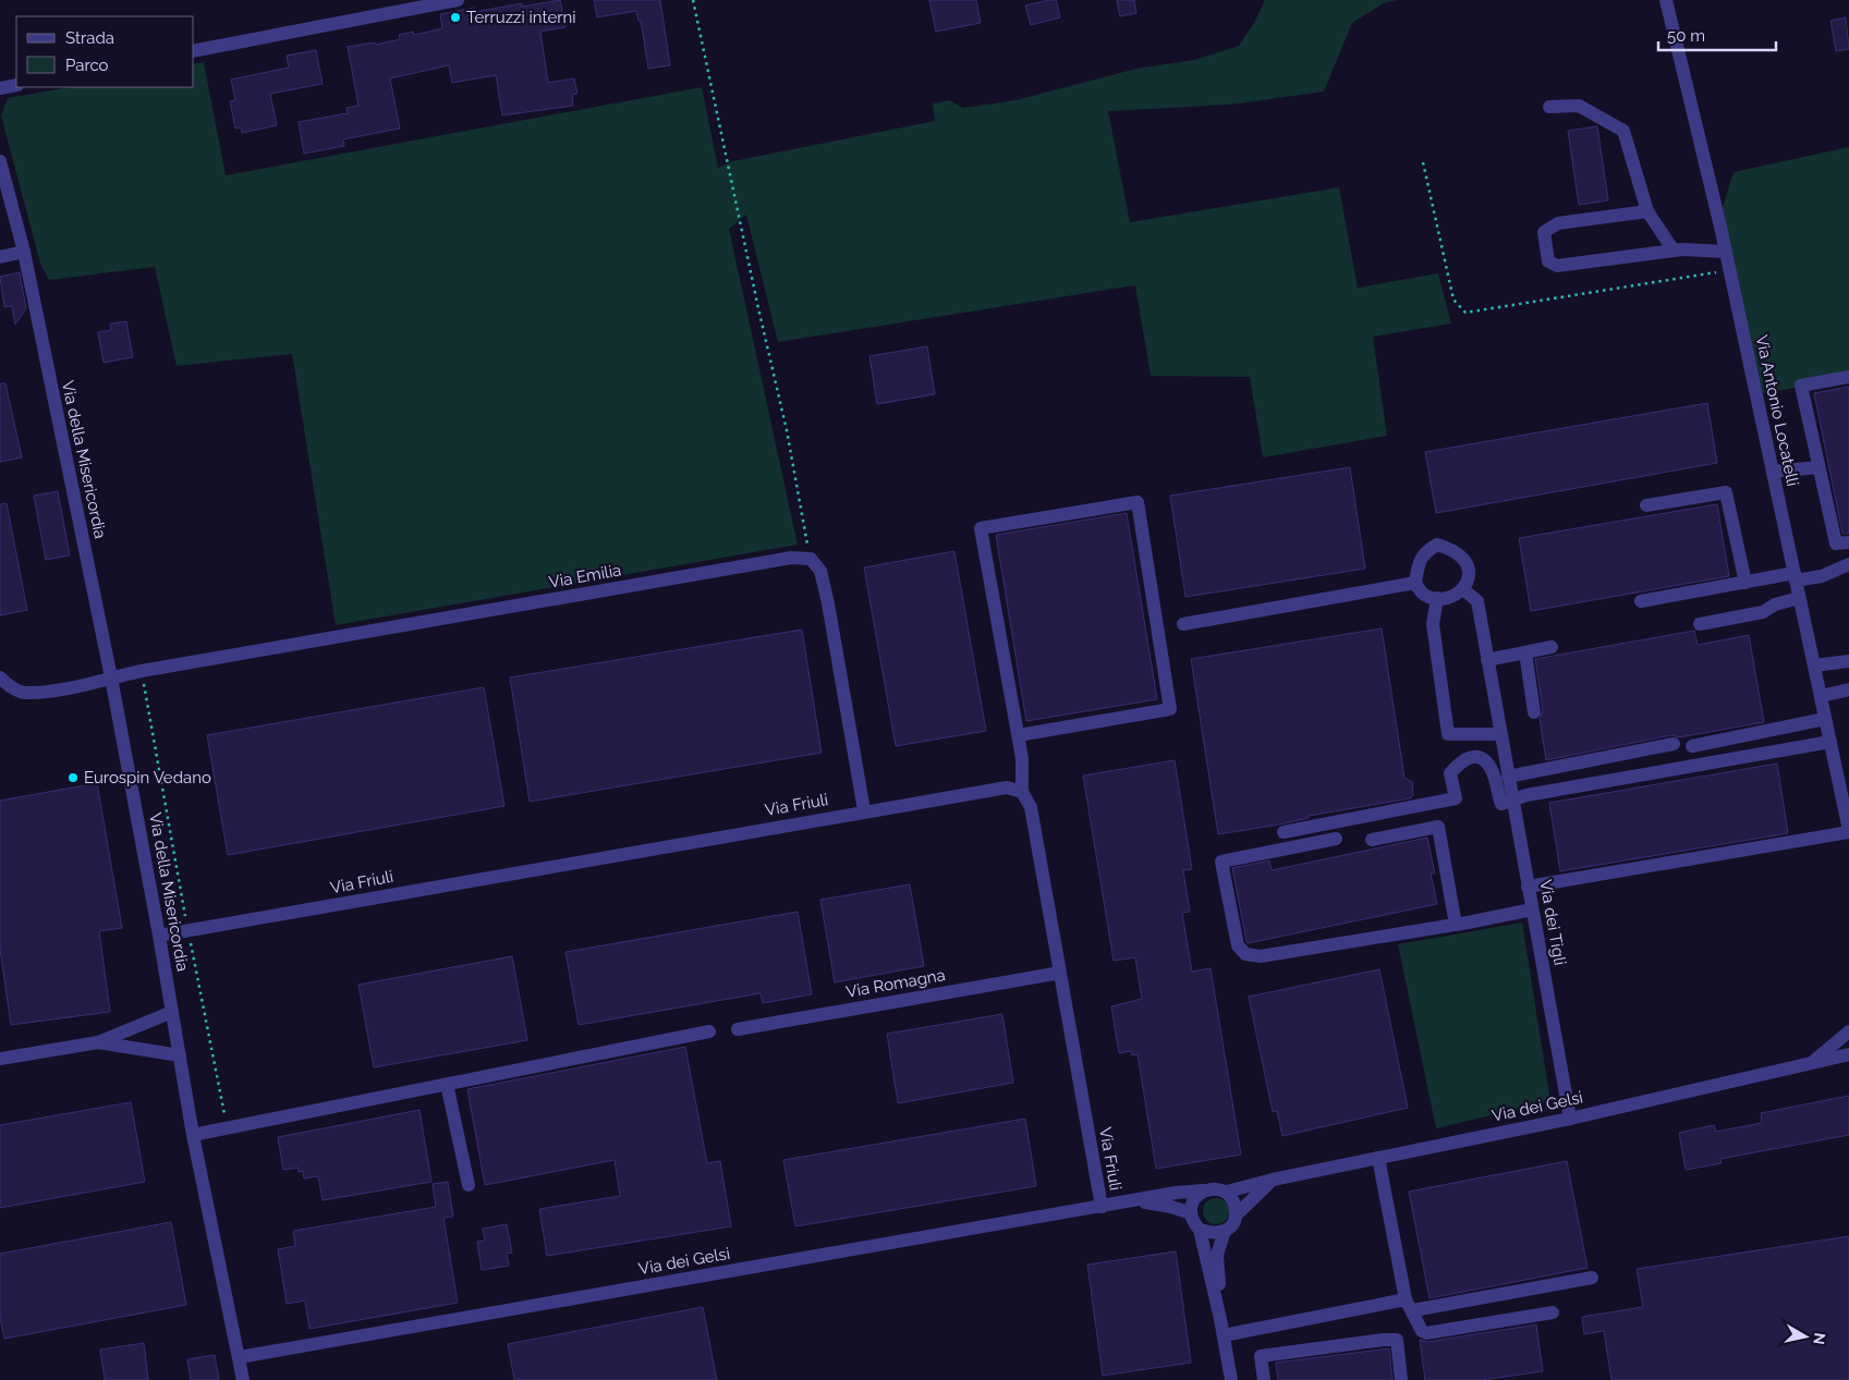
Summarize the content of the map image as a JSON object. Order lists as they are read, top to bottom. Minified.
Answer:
{"streets":{"street":["Via Antonio Locatelli","Via della Misericordia","Via Emilia","Via Friuli","Via dei Tigli","Via Romagna","Via dei Gelsi"]},"crossings":[["Via della Misericordia","Via Emilia"],["Via della Misericordia","Via Friuli"],["Via della Misericordia","Via dei Gelsi"],["Via Friuli","Via Romagna"],["Via Friuli","Via dei Gelsi"],["Via dei Tigli","Via dei Gelsi"]],"places":["Terruzzi interni","Eurospin Vedano"],"legend":["Strada","Parco"],"scale_bar":"50 m","north":"right"}
